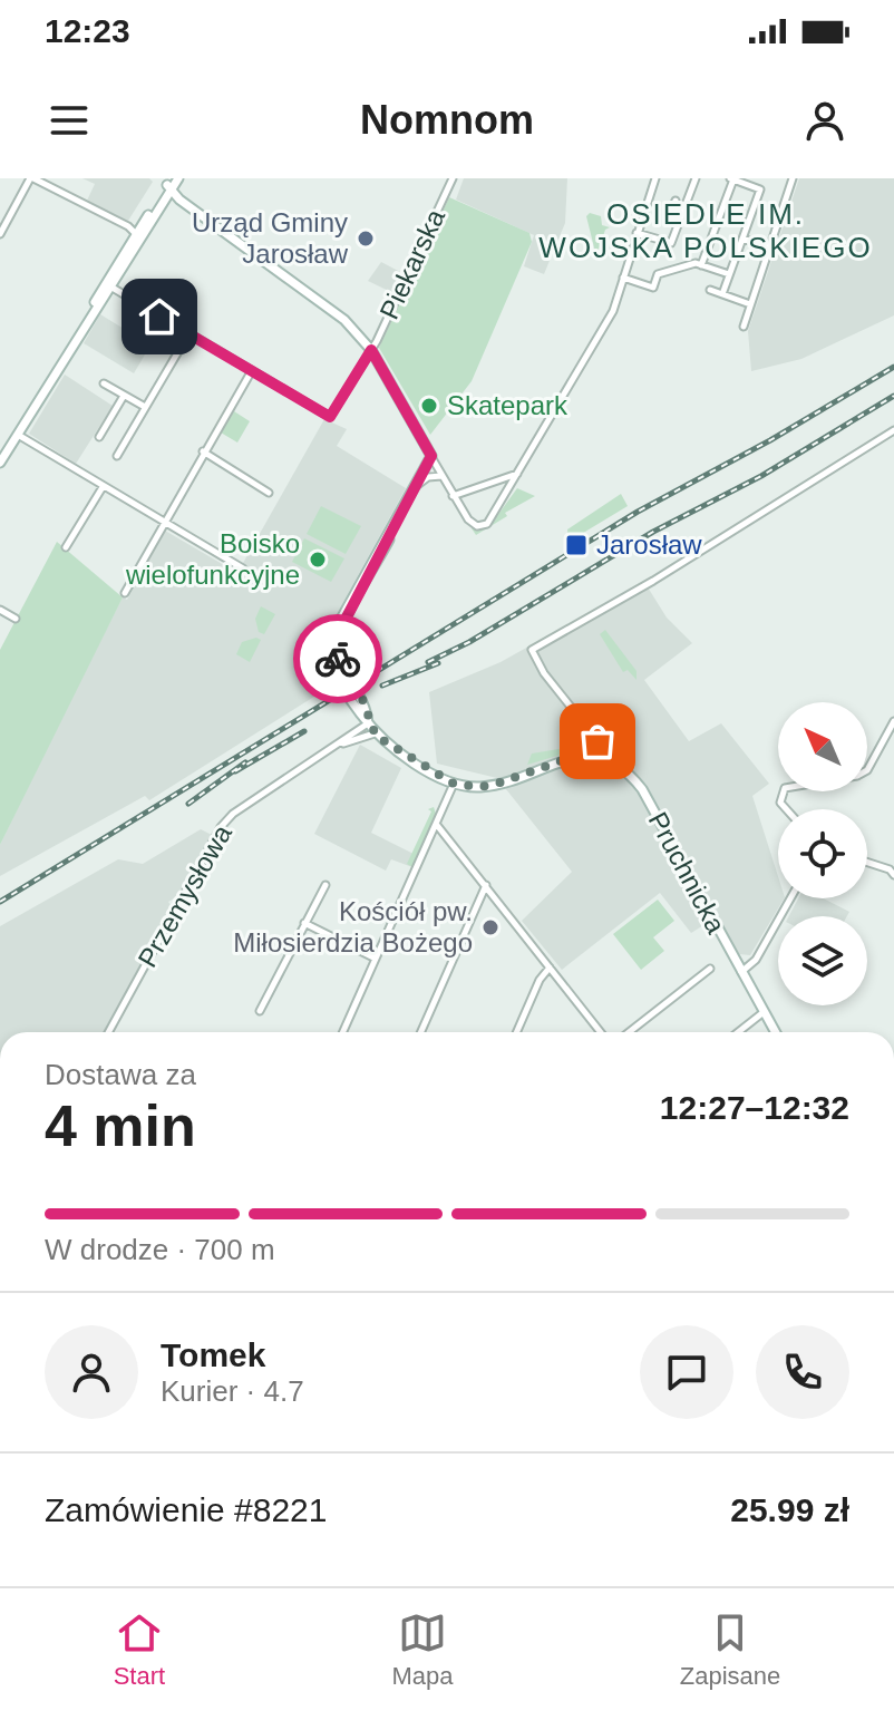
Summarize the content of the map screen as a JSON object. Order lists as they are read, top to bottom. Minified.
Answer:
{"streets":{"main road":["Pruchnicka"],"street":["Piekarska","Przemysłowa"]},"districts":["OSIEDLE IM. WOJSKA POLSKIEGO"],"places":{"other":["Urząd Gminy Jarosław","Skatepark","Boisko wielofunkcyjne","Kościół pw. Miłosierdzia Bożego"],"transit":["Jarosław"]},"north":"top left","page":{"status":"12:23","header":"Nomnom","heading":["4 min","Dostawa za","12:27–12:32"],"panel":["Tomek","Kurier · 4.7","Zamówienie #8221","25.99 zł"],"bar":"W drodze · 700 m","tabs":["Start","Mapa","Zapisane"]}}
